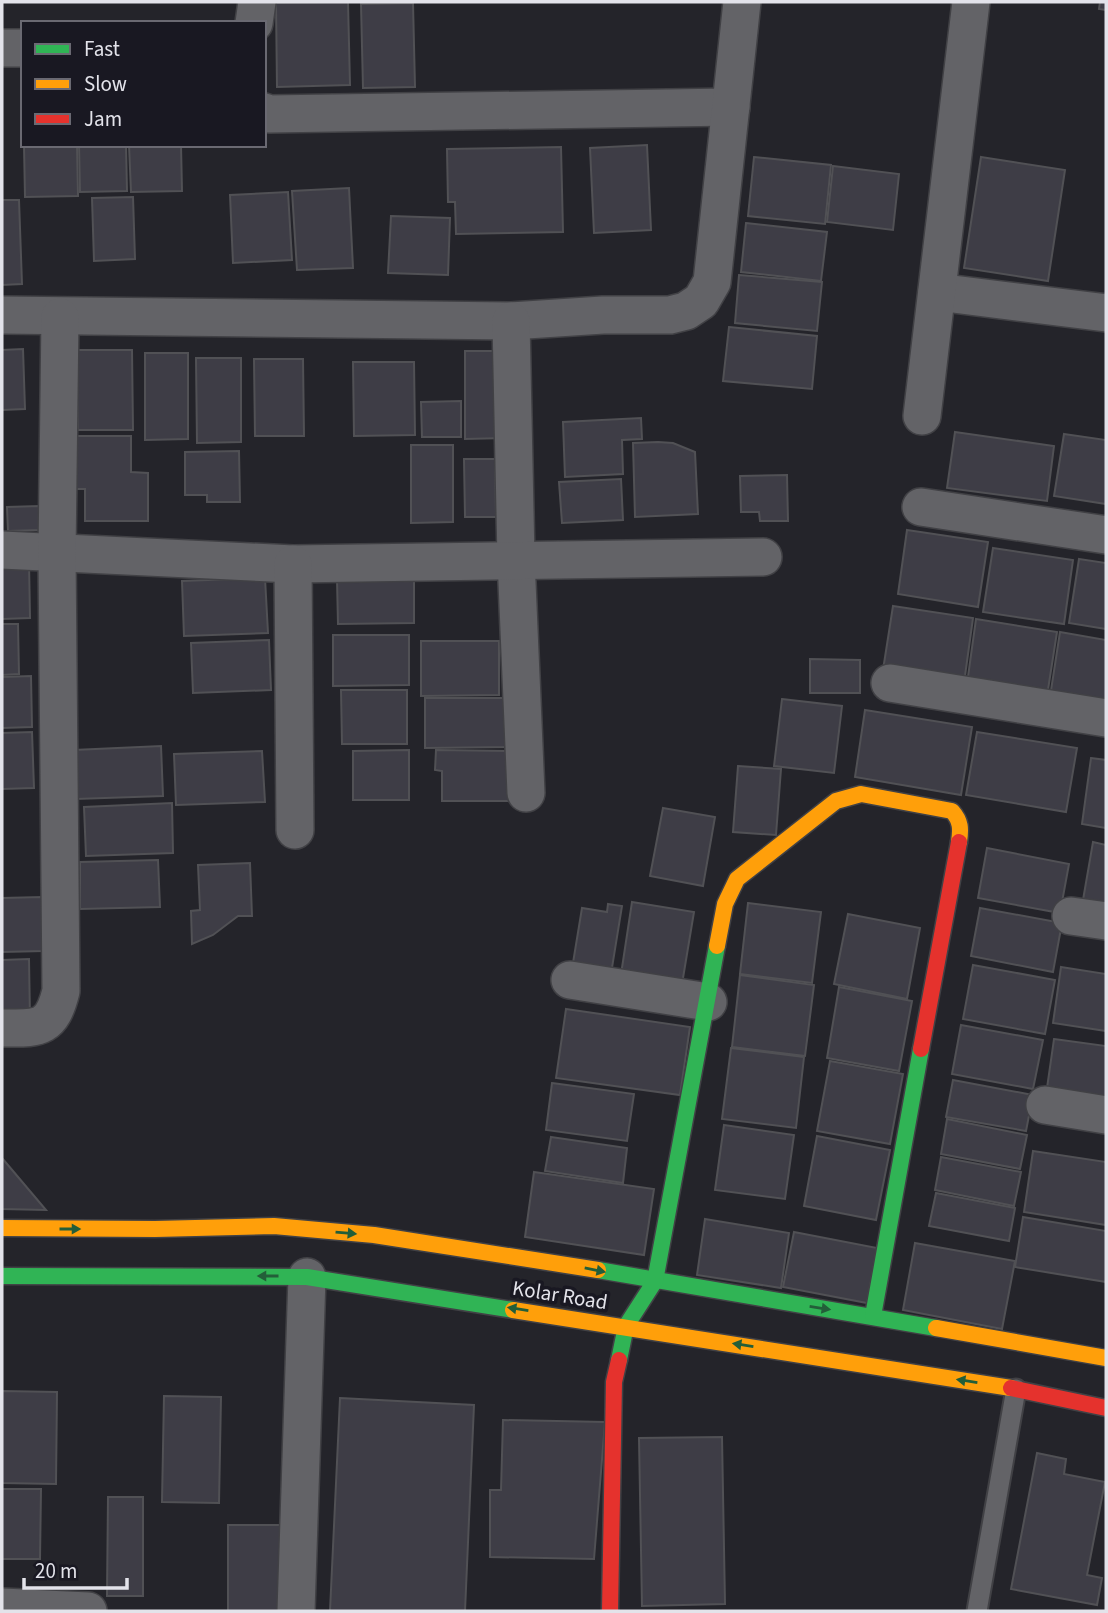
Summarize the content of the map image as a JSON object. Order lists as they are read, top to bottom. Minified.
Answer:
{"streets":{"main road":["Kolar Road"]},"legend":["Fast","Slow","Jam"],"scale_bar":"20 m"}
